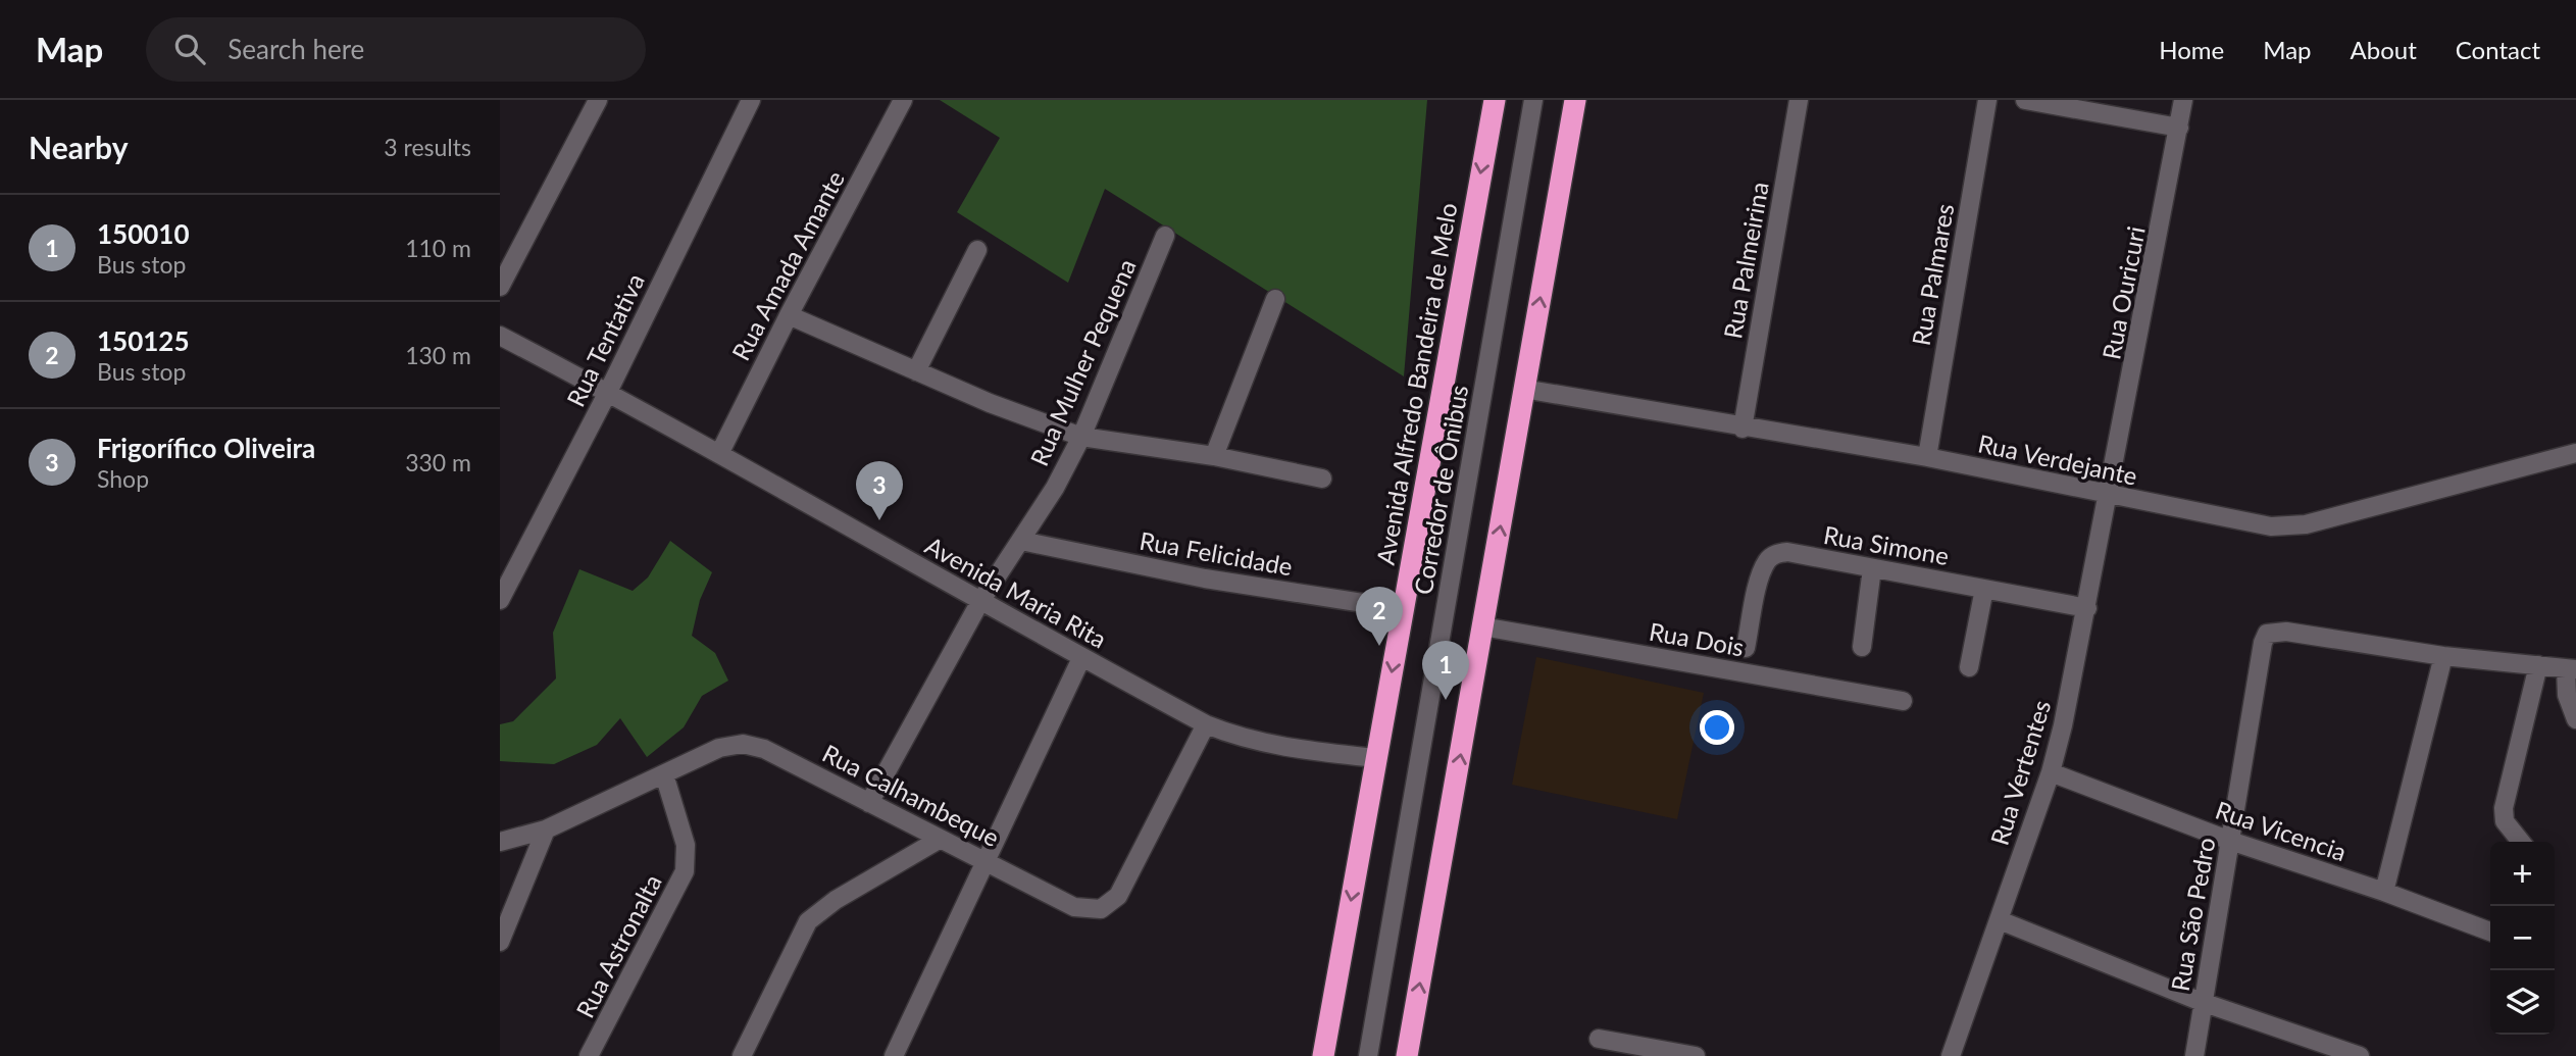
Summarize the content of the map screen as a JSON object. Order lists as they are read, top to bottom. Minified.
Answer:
{"streets":{"highway":["Avenida Alfredo Bandeira de Melo"],"street":["Rua Palmeirina","Rua Amada Amante","Rua Palmares","Rua Ouricuri","Rua Tentativa","Rua Mulher Pequena","Rua Verdejante","Corredor de Ônibus","Rua Simone","Rua Felicidade","Avenida Maria Rita","Rua Dois","Rua Vertentes","Rua Calhambeque","Rua Vicencia","Rua São Pedro","Rua Astronalta"]},"crossings":[["Rua Palmeirina","Rua Verdejante"],["Rua Amada Amante","Avenida Maria Rita"],["Rua Palmares","Rua Verdejante"],["Rua Ouricuri","Rua Verdejante"],["Rua Ouricuri","Rua Vertentes"],["Rua Tentativa","Avenida Maria Rita"],["Rua Mulher Pequena","Rua Felicidade"],["Rua Mulher Pequena","Avenida Maria Rita"],["Rua Mulher Pequena","Rua Calhambeque"],["Avenida Alfredo Bandeira de Melo","Rua Felicidade"],["Avenida Alfredo Bandeira de Melo","Avenida Maria Rita"],["Rua Verdejante","Rua Vertentes"],["Rua Simone","Rua Vertentes"],["Avenida Maria Rita","Rua Calhambeque"],["Rua Vertentes","Rua Vicencia"],["Rua Calhambeque","Rua Astronalta"],["Rua Vicencia","Rua São Pedro"]],"page":{"header":"Map","search":"Search here","nav":["Home","Map","About","Contact"],"heading":["Nearby","3 results"],"list":[{"mark":"1","name":"150010","note":"Bus stop","value":"110 m"},{"mark":"2","name":"150125","note":"Bus stop","value":"130 m"},{"mark":"3","name":"Frigorífico Oliveira","note":"Shop","value":"330 m"}],"pins":["3","2","1"],"map_buttons":["+","−"]}}
